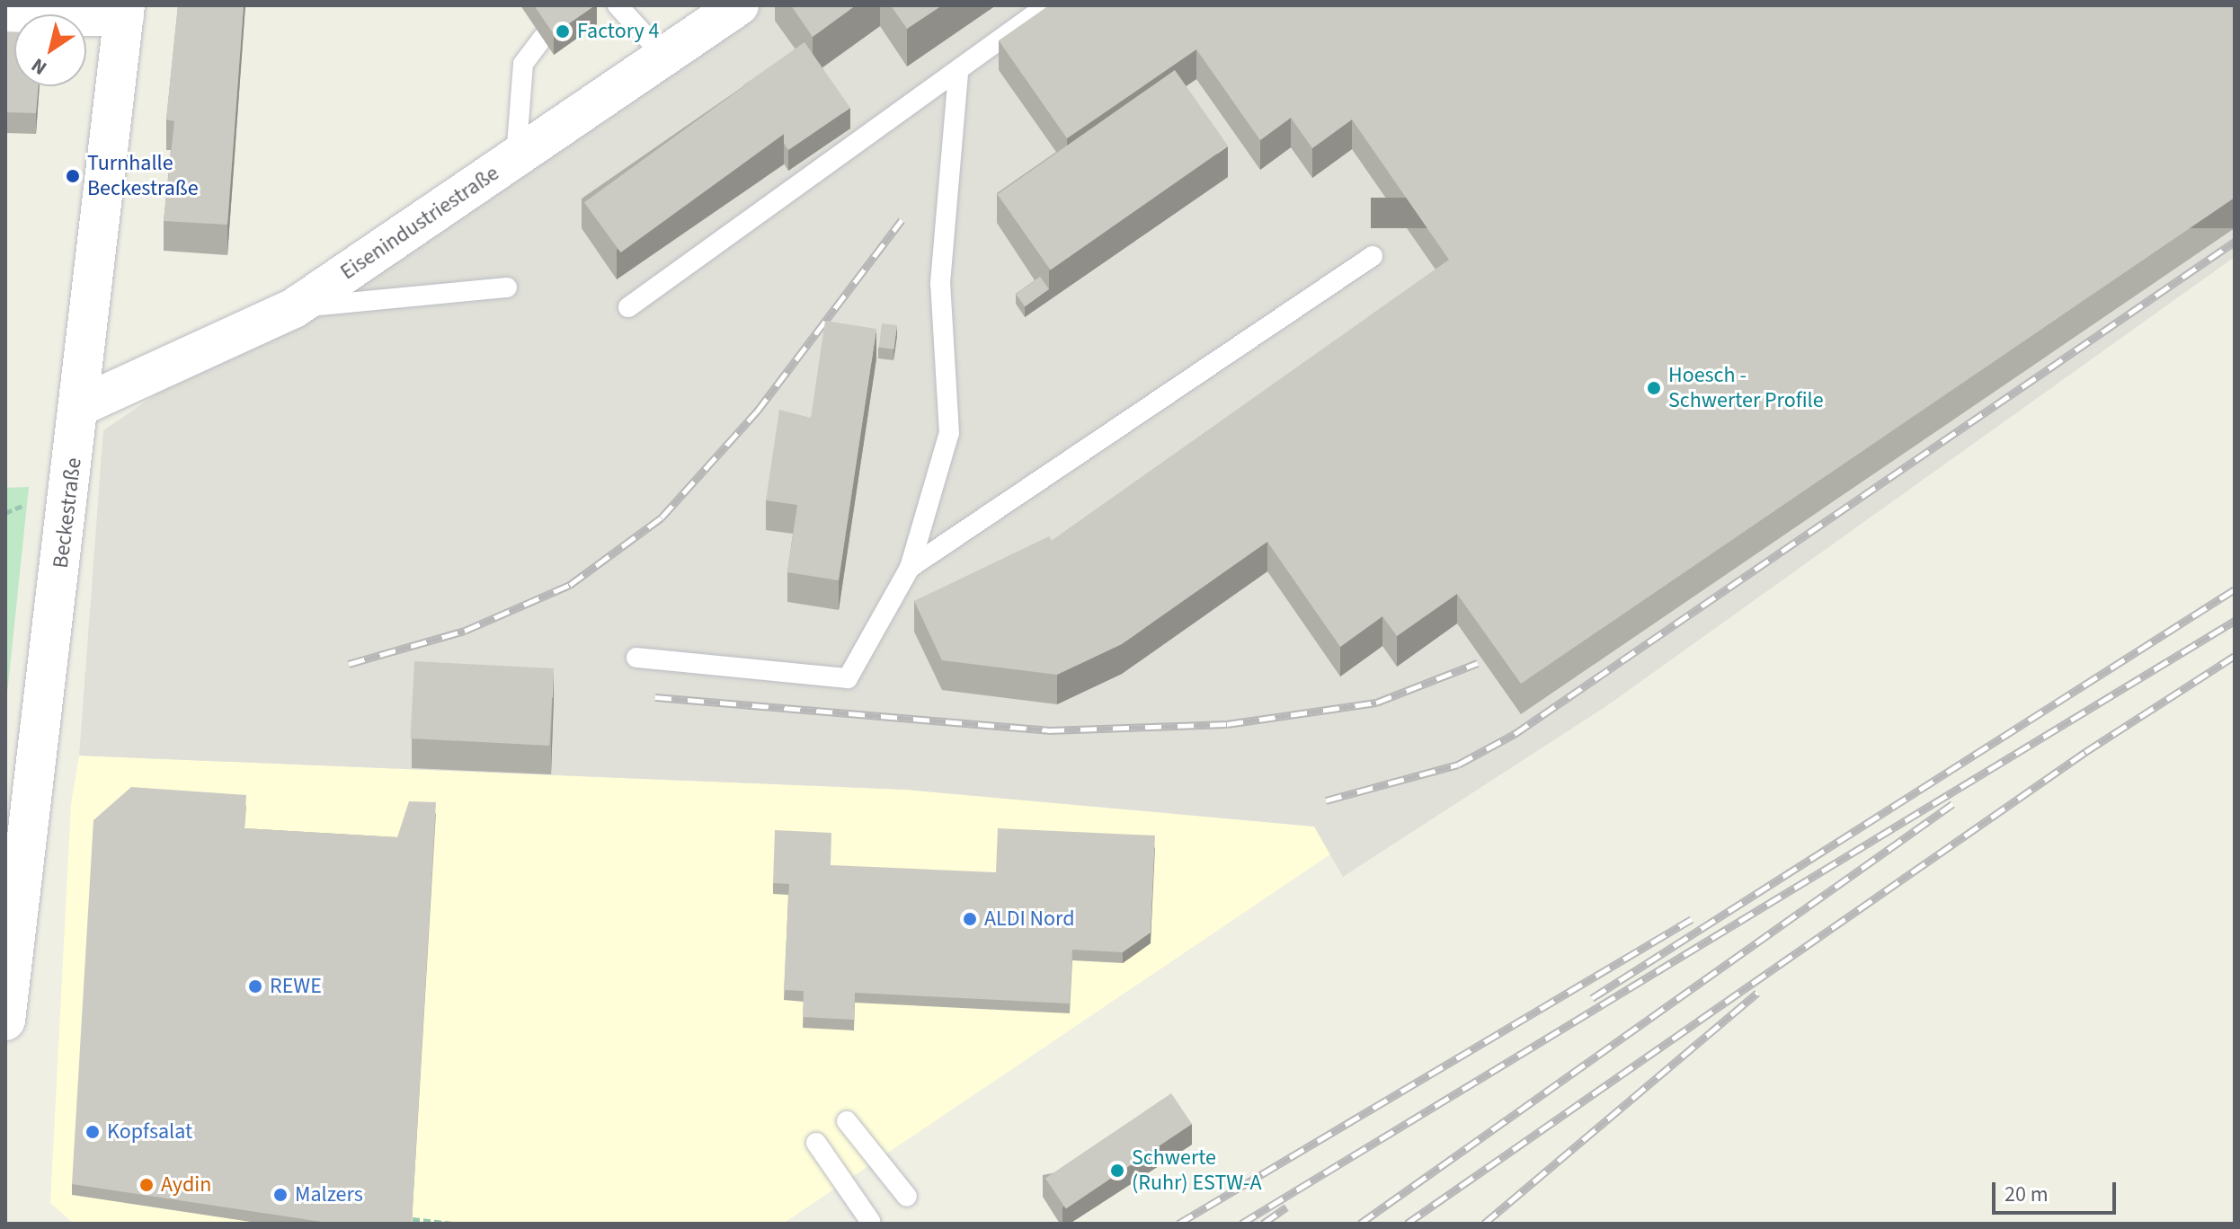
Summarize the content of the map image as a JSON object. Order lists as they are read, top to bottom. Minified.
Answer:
{"streets":{"main road":["Eisenindustriestraße","Beckestraße"]},"crossings":[["Eisenindustriestraße","Beckestraße"]],"places":["Factory 4","Turnhalle Beckestraße","Hoesch - Schwerter Profile","ALDI Nord","REWE","Kopfsalat","Schwerte (Ruhr) ESTW-A","Aydin","Malzers"],"scale_bar":"20 m","north":"bottom left"}
